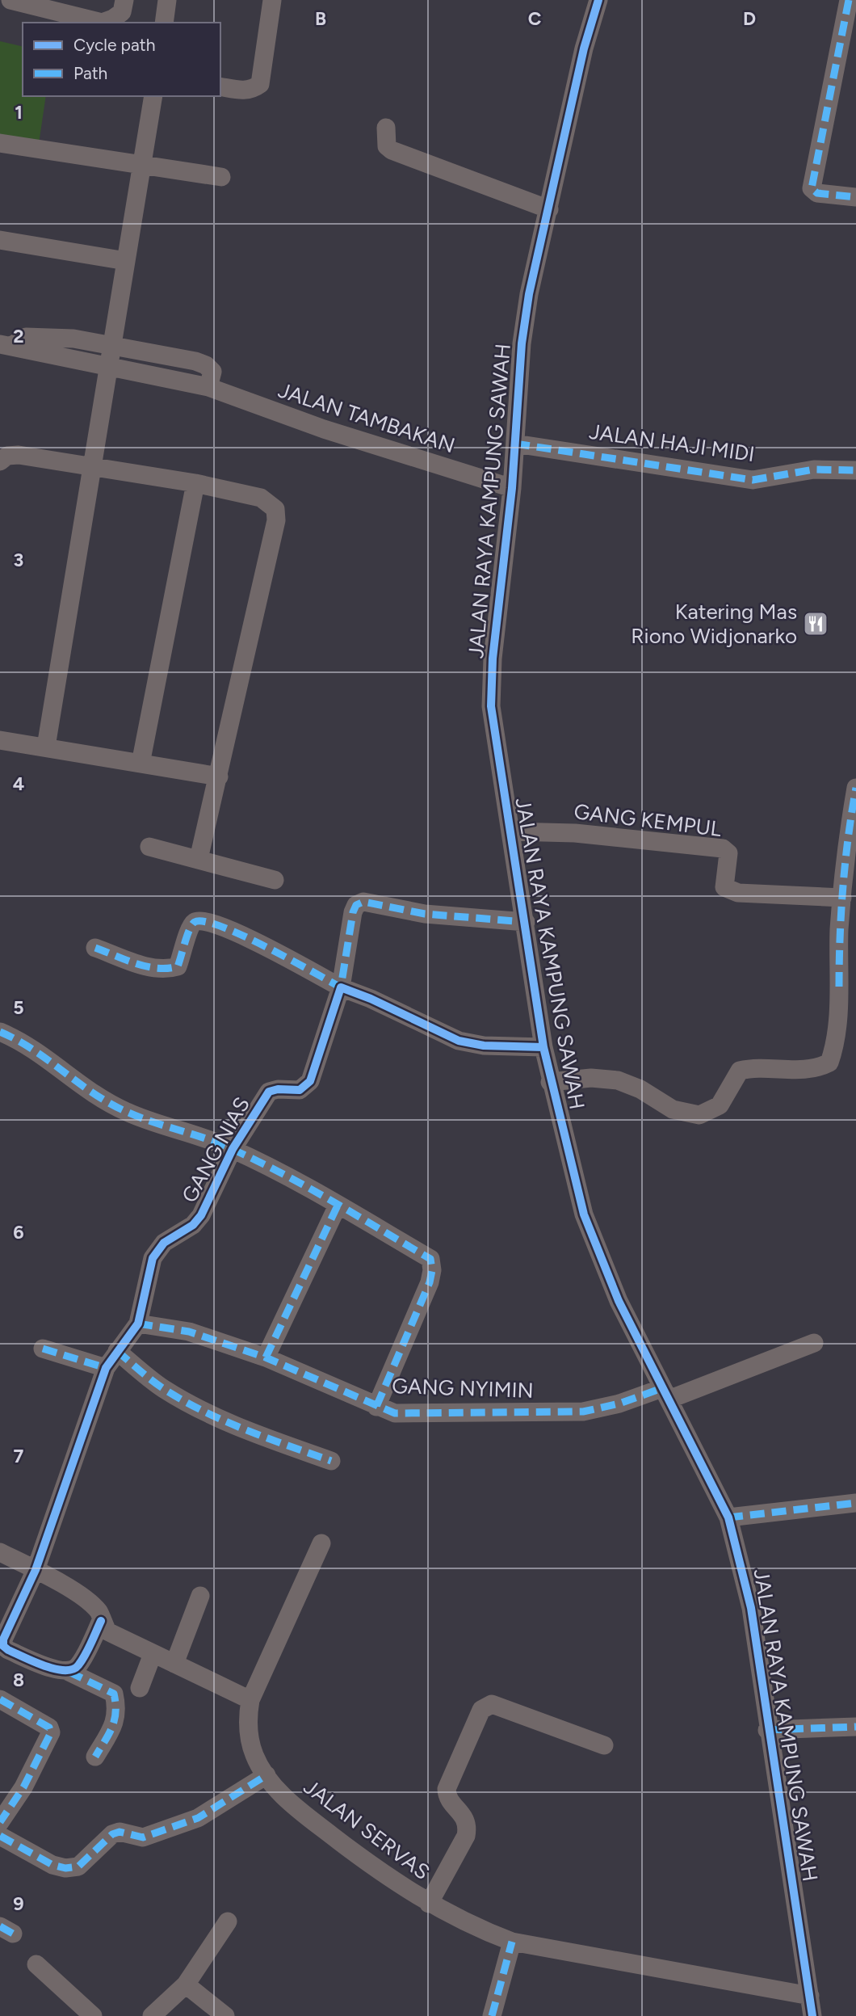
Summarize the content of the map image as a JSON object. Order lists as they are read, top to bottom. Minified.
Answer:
{"streets":{"street":["JALAN TAMBAKAN","JALAN HAJI MIDI","JALAN RAYA KAMPUNG SAWAH","GANG KEMPUL","GANG NIAS","GANG NYIMIN","JALAN SERVAS"]},"crossings":[["JALAN TAMBAKAN","JALAN RAYA KAMPUNG SAWAH"],["JALAN HAJI MIDI","JALAN RAYA KAMPUNG SAWAH"],["JALAN RAYA KAMPUNG SAWAH","GANG KEMPUL"],["JALAN RAYA KAMPUNG SAWAH","GANG NYIMIN"],["JALAN RAYA KAMPUNG SAWAH","JALAN SERVAS"],["GANG NIAS","GANG NYIMIN"]],"places":{"restaurant":["Katering Mas Riono Widjonarko"]},"legend":["Cycle path","Path"],"grid":{"columns":["B","C","D"],"rows":["1","2","3","4","5","6","7","8","9"]}}
